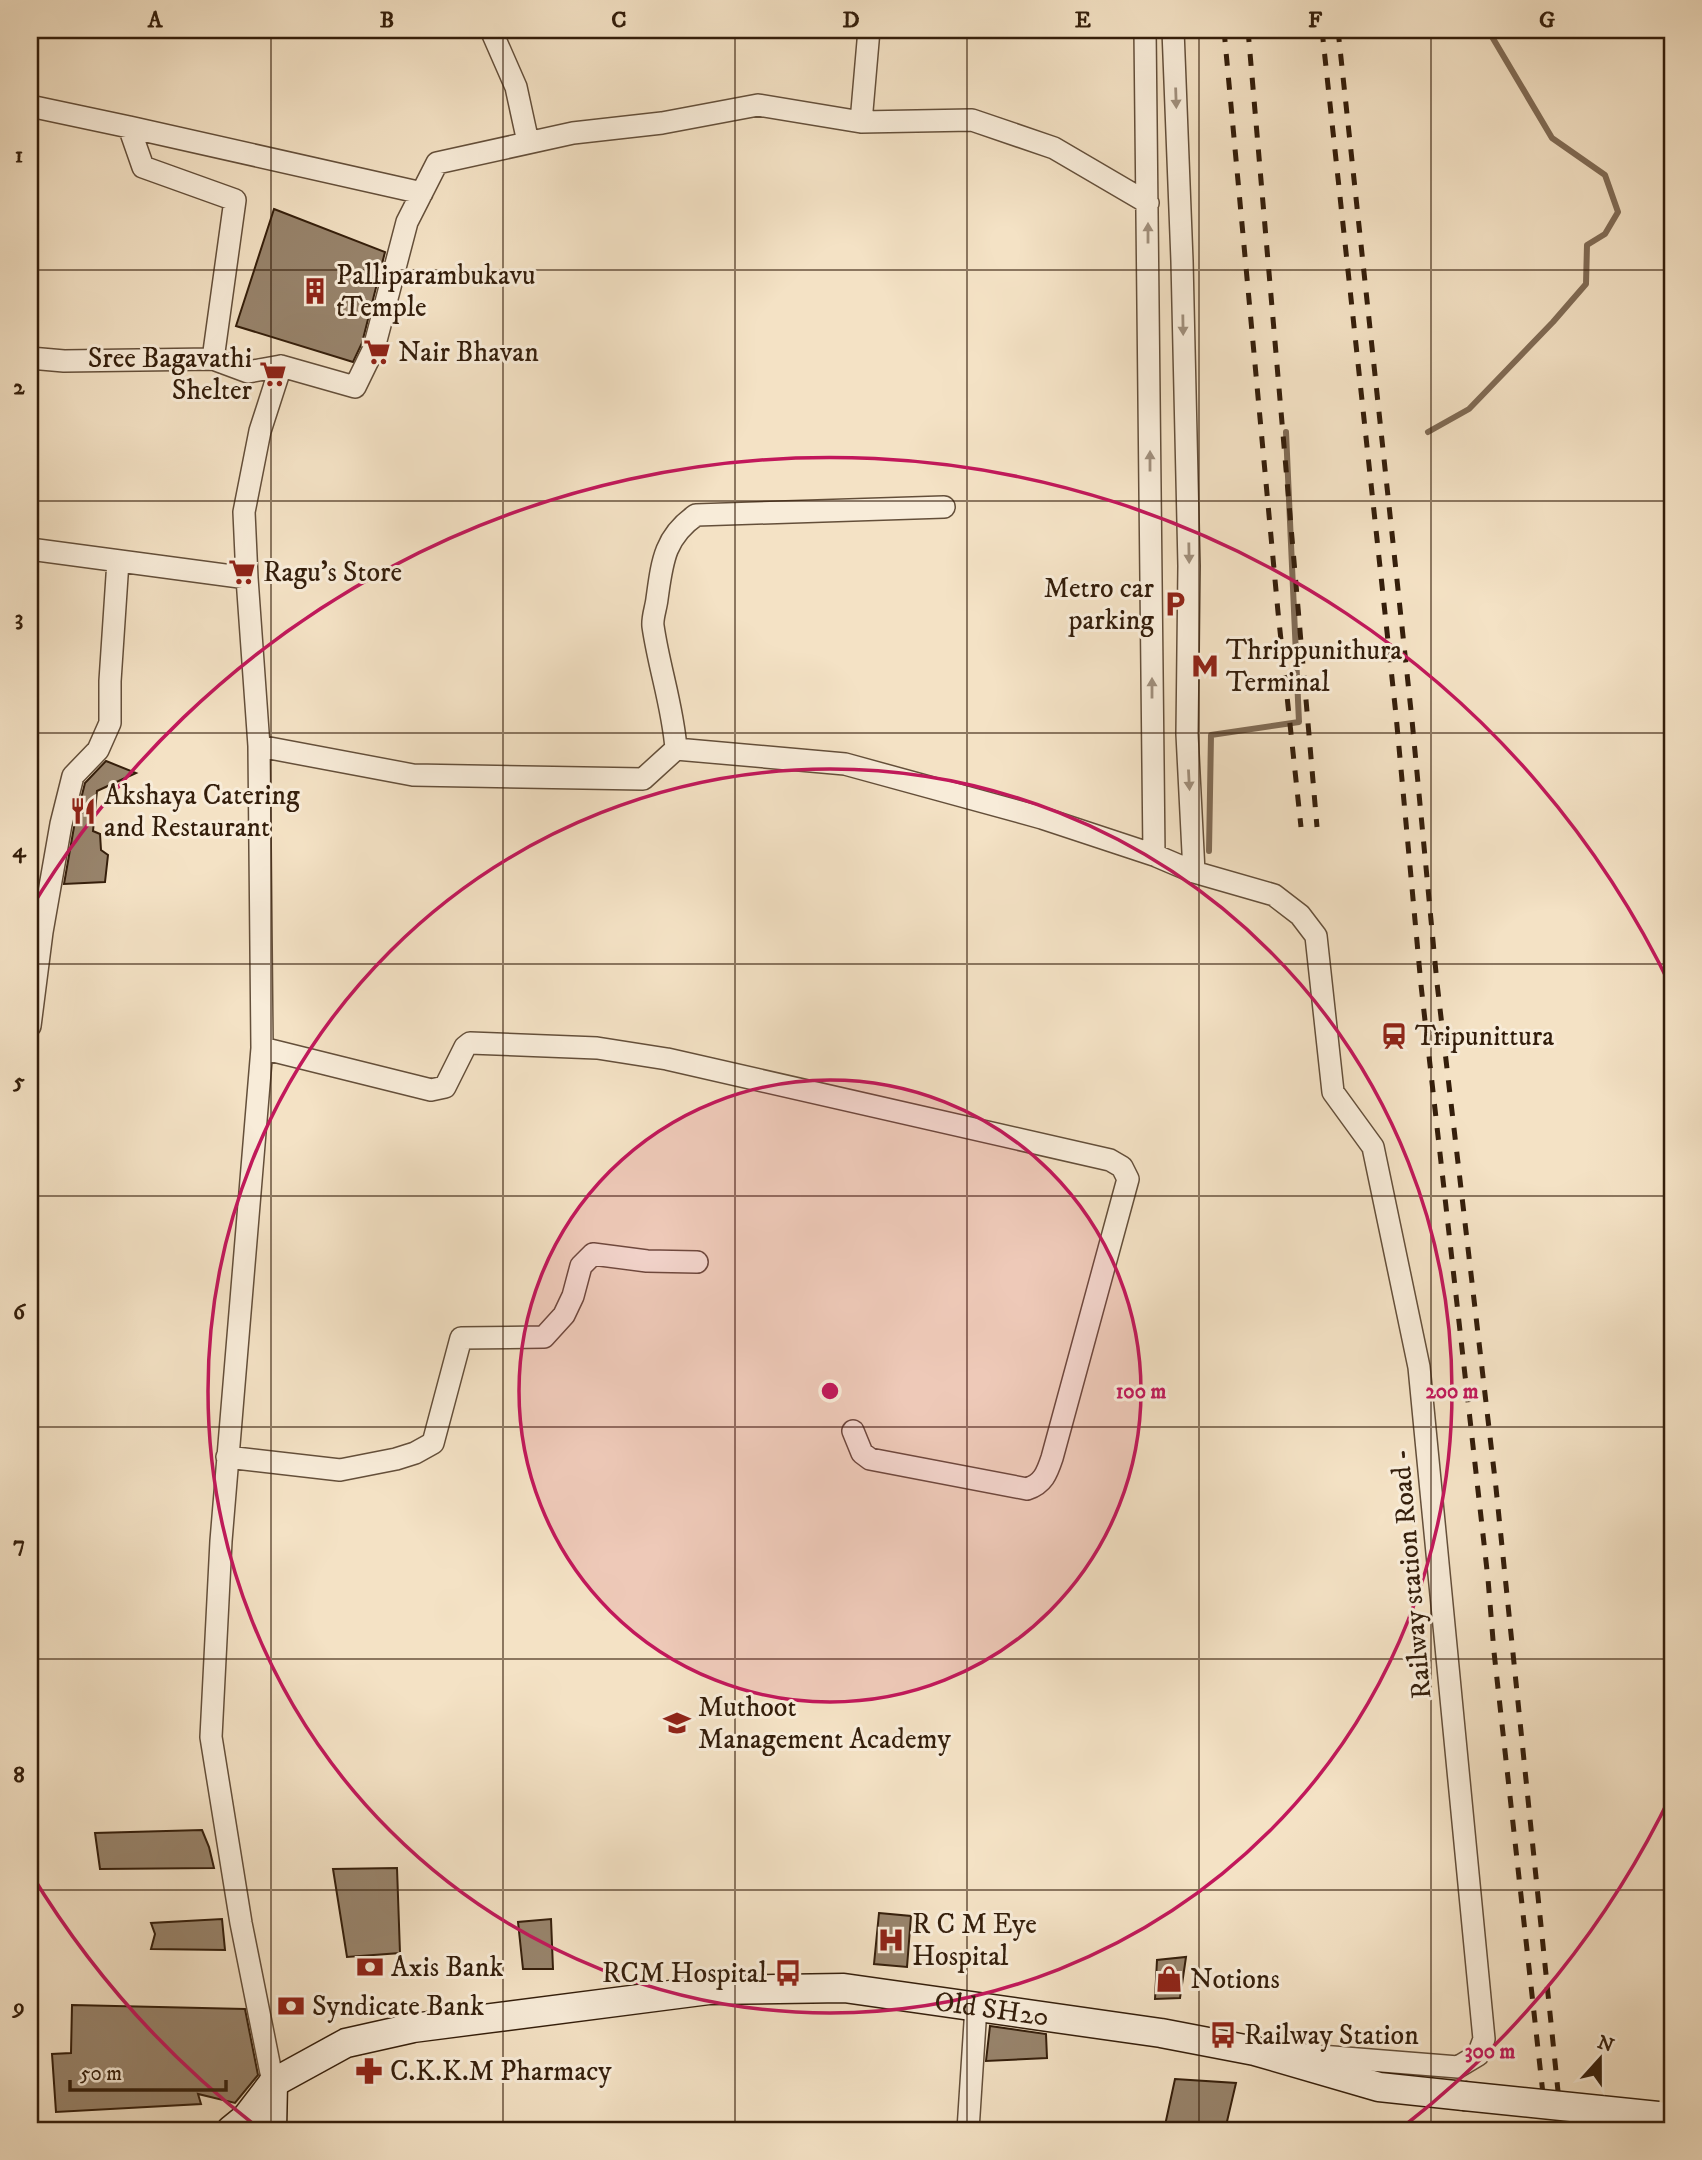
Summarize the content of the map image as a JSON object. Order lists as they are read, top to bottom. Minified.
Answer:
{"streets":{"main road":["Old SH20"],"street":["Railway station Road -"]},"crossings":[["Railway station Road -","Old SH20"]],"places":{"building":["Palliparambukavu tTemple"],"supermarket":["Nair Bhavan","Sree Bagavathi Shelter","Ragu's Store"],"parking":["Metro car parking"],"metro station":["Thrippunithura Terminal"],"restaurant":["Akshaya Catering and Restaurant"],"station":["Tripunittura"],"school or university":["Muthoot Management Academy"],"hospital":["R C M Eye Hospital"],"bank":["Axis Bank","Syndicate Bank"],"bus stop":["RCM Hospital","Railway Station"],"shop":["Notions"],"pharmacy":["C.K.K.M Pharmacy"]},"scale_bar":"50 m","north":"top","grid":{"columns":["A","B","C","D","E","F","G"],"rows":["1","2","3","4","5","6","7","8","9"]},"rings":["100 m","200 m","300 m"]}
